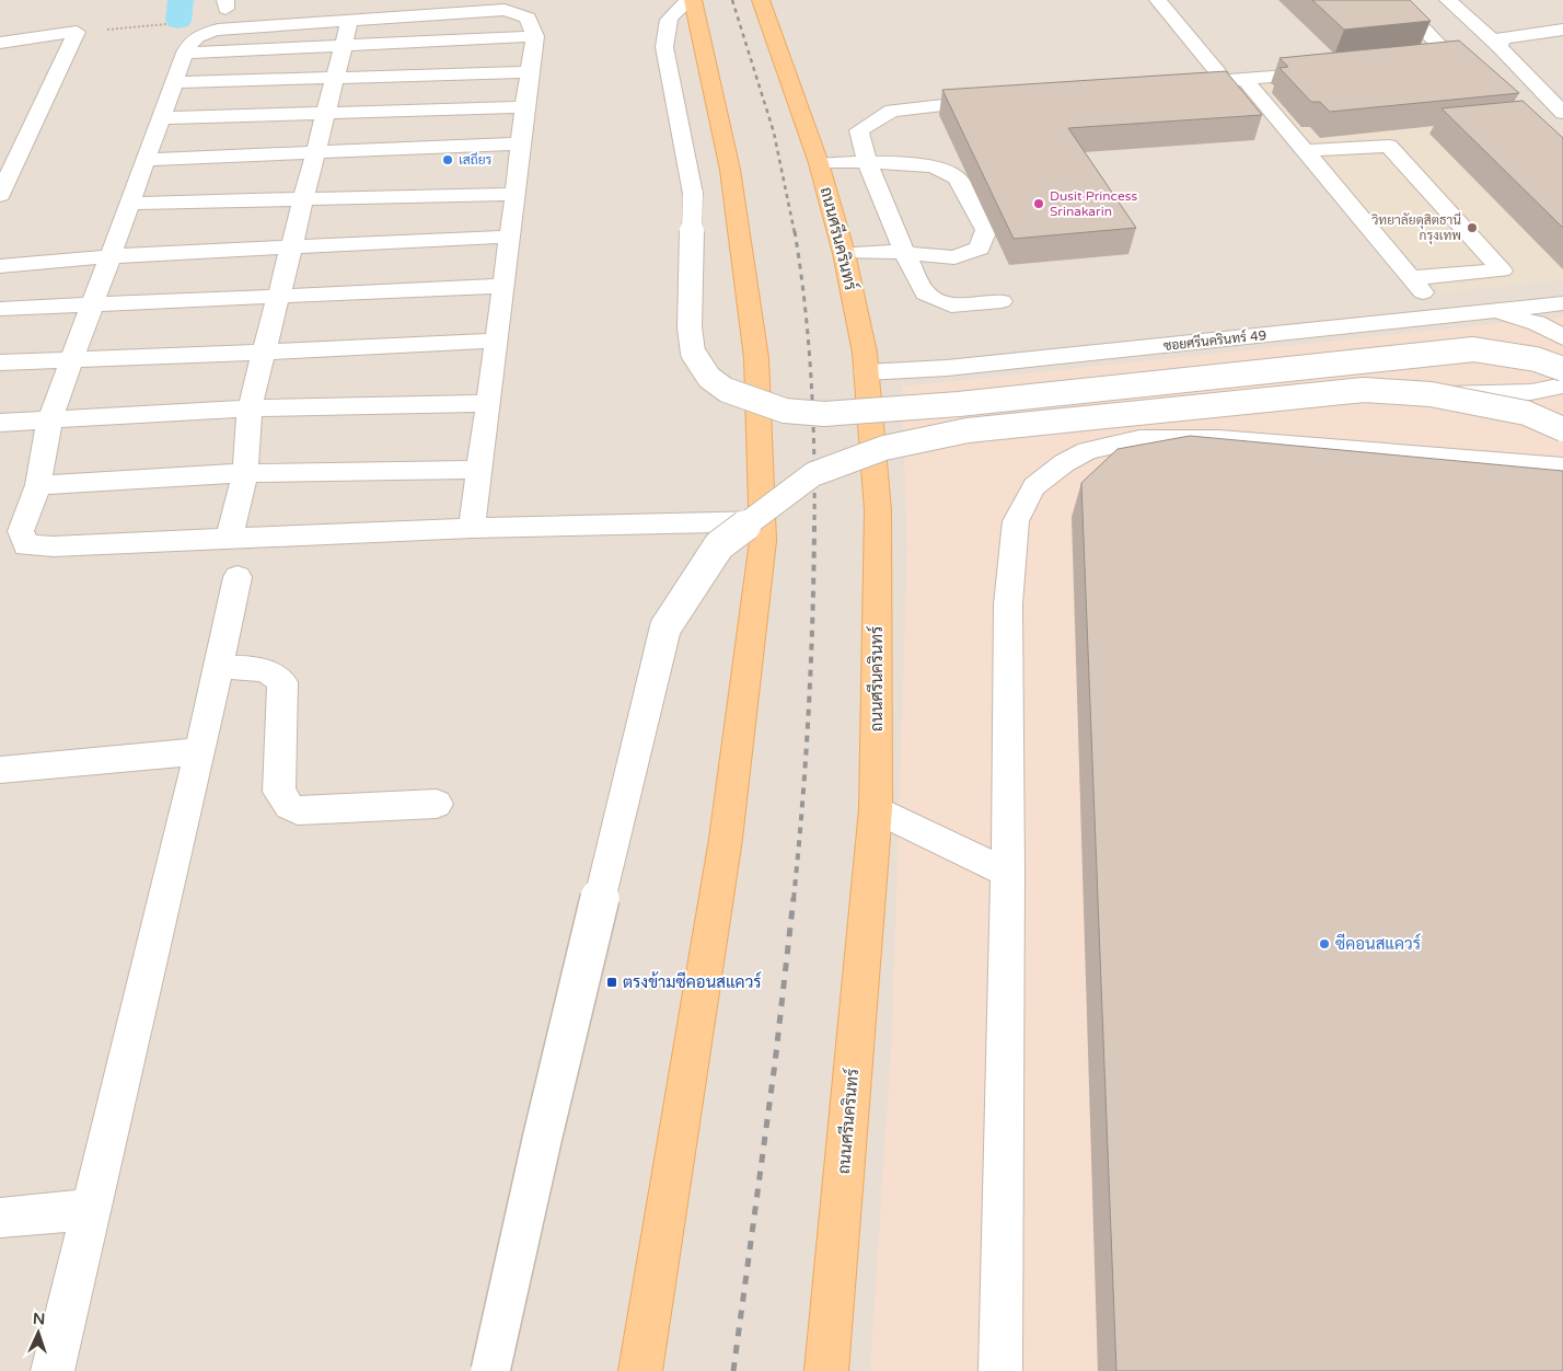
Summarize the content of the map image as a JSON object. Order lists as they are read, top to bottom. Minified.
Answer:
{"streets":{"main road":["ถนนศรีนครินทร์"],"street":["ซอยศรีนครินทร์ 49"]},"crossings":[["ถนนศรีนครินทร์","ซอยศรีนครินทร์ 49"]],"places":{"other":["เสถียร","Dusit Princess Srinakarin","วิทยาลัยดุสิตธานี กรุงเทพ","ซีคอนสแควร์"],"transit":["ตรงข้ามซีคอนสแควร์"]},"north":"top"}
